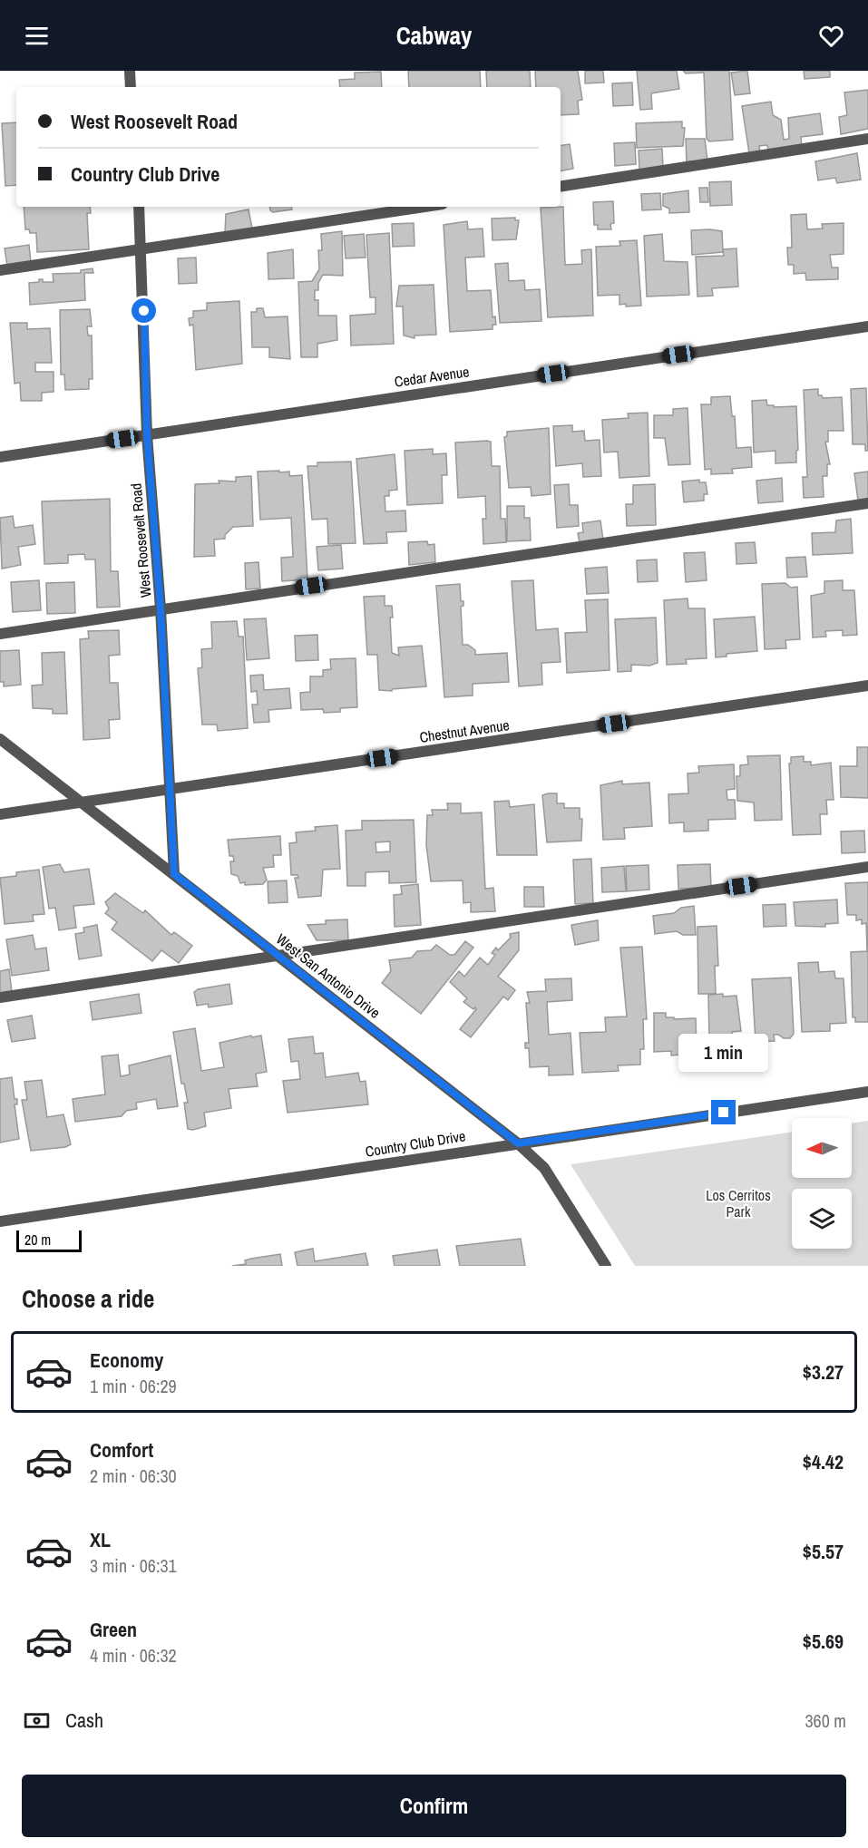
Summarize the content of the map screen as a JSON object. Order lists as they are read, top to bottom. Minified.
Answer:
{"streets":{"street":["Cedar Avenue","West Roosevelt Road","Chestnut Avenue","West San Antonio Drive","Country Club Drive"]},"crossings":[["Cedar Avenue","West Roosevelt Road"],["West Roosevelt Road","Chestnut Avenue"],["West Roosevelt Road","West San Antonio Drive"],["Chestnut Avenue","West San Antonio Drive"],["West San Antonio Drive","Country Club Drive"]],"parks":["Los Cerritos Park"],"scale_bar":"20 m","north":"left","page":{"header":"Cabway","banner":["West Roosevelt Road","Country Club Drive"],"bubble":"1 min","scale":"20 m","heading":"Choose a ride","list":[{"name":"Economy","note":"1 min · 06:29","value":"$3.27"},{"name":"Comfort","note":"2 min · 06:30","value":"$4.42"},{"name":"XL","note":"3 min · 06:31","value":"$5.57"},{"name":"Green","note":"4 min · 06:32","value":"$5.69"}],"pay":["Cash","360 m"],"buttons":"Confirm"}}
